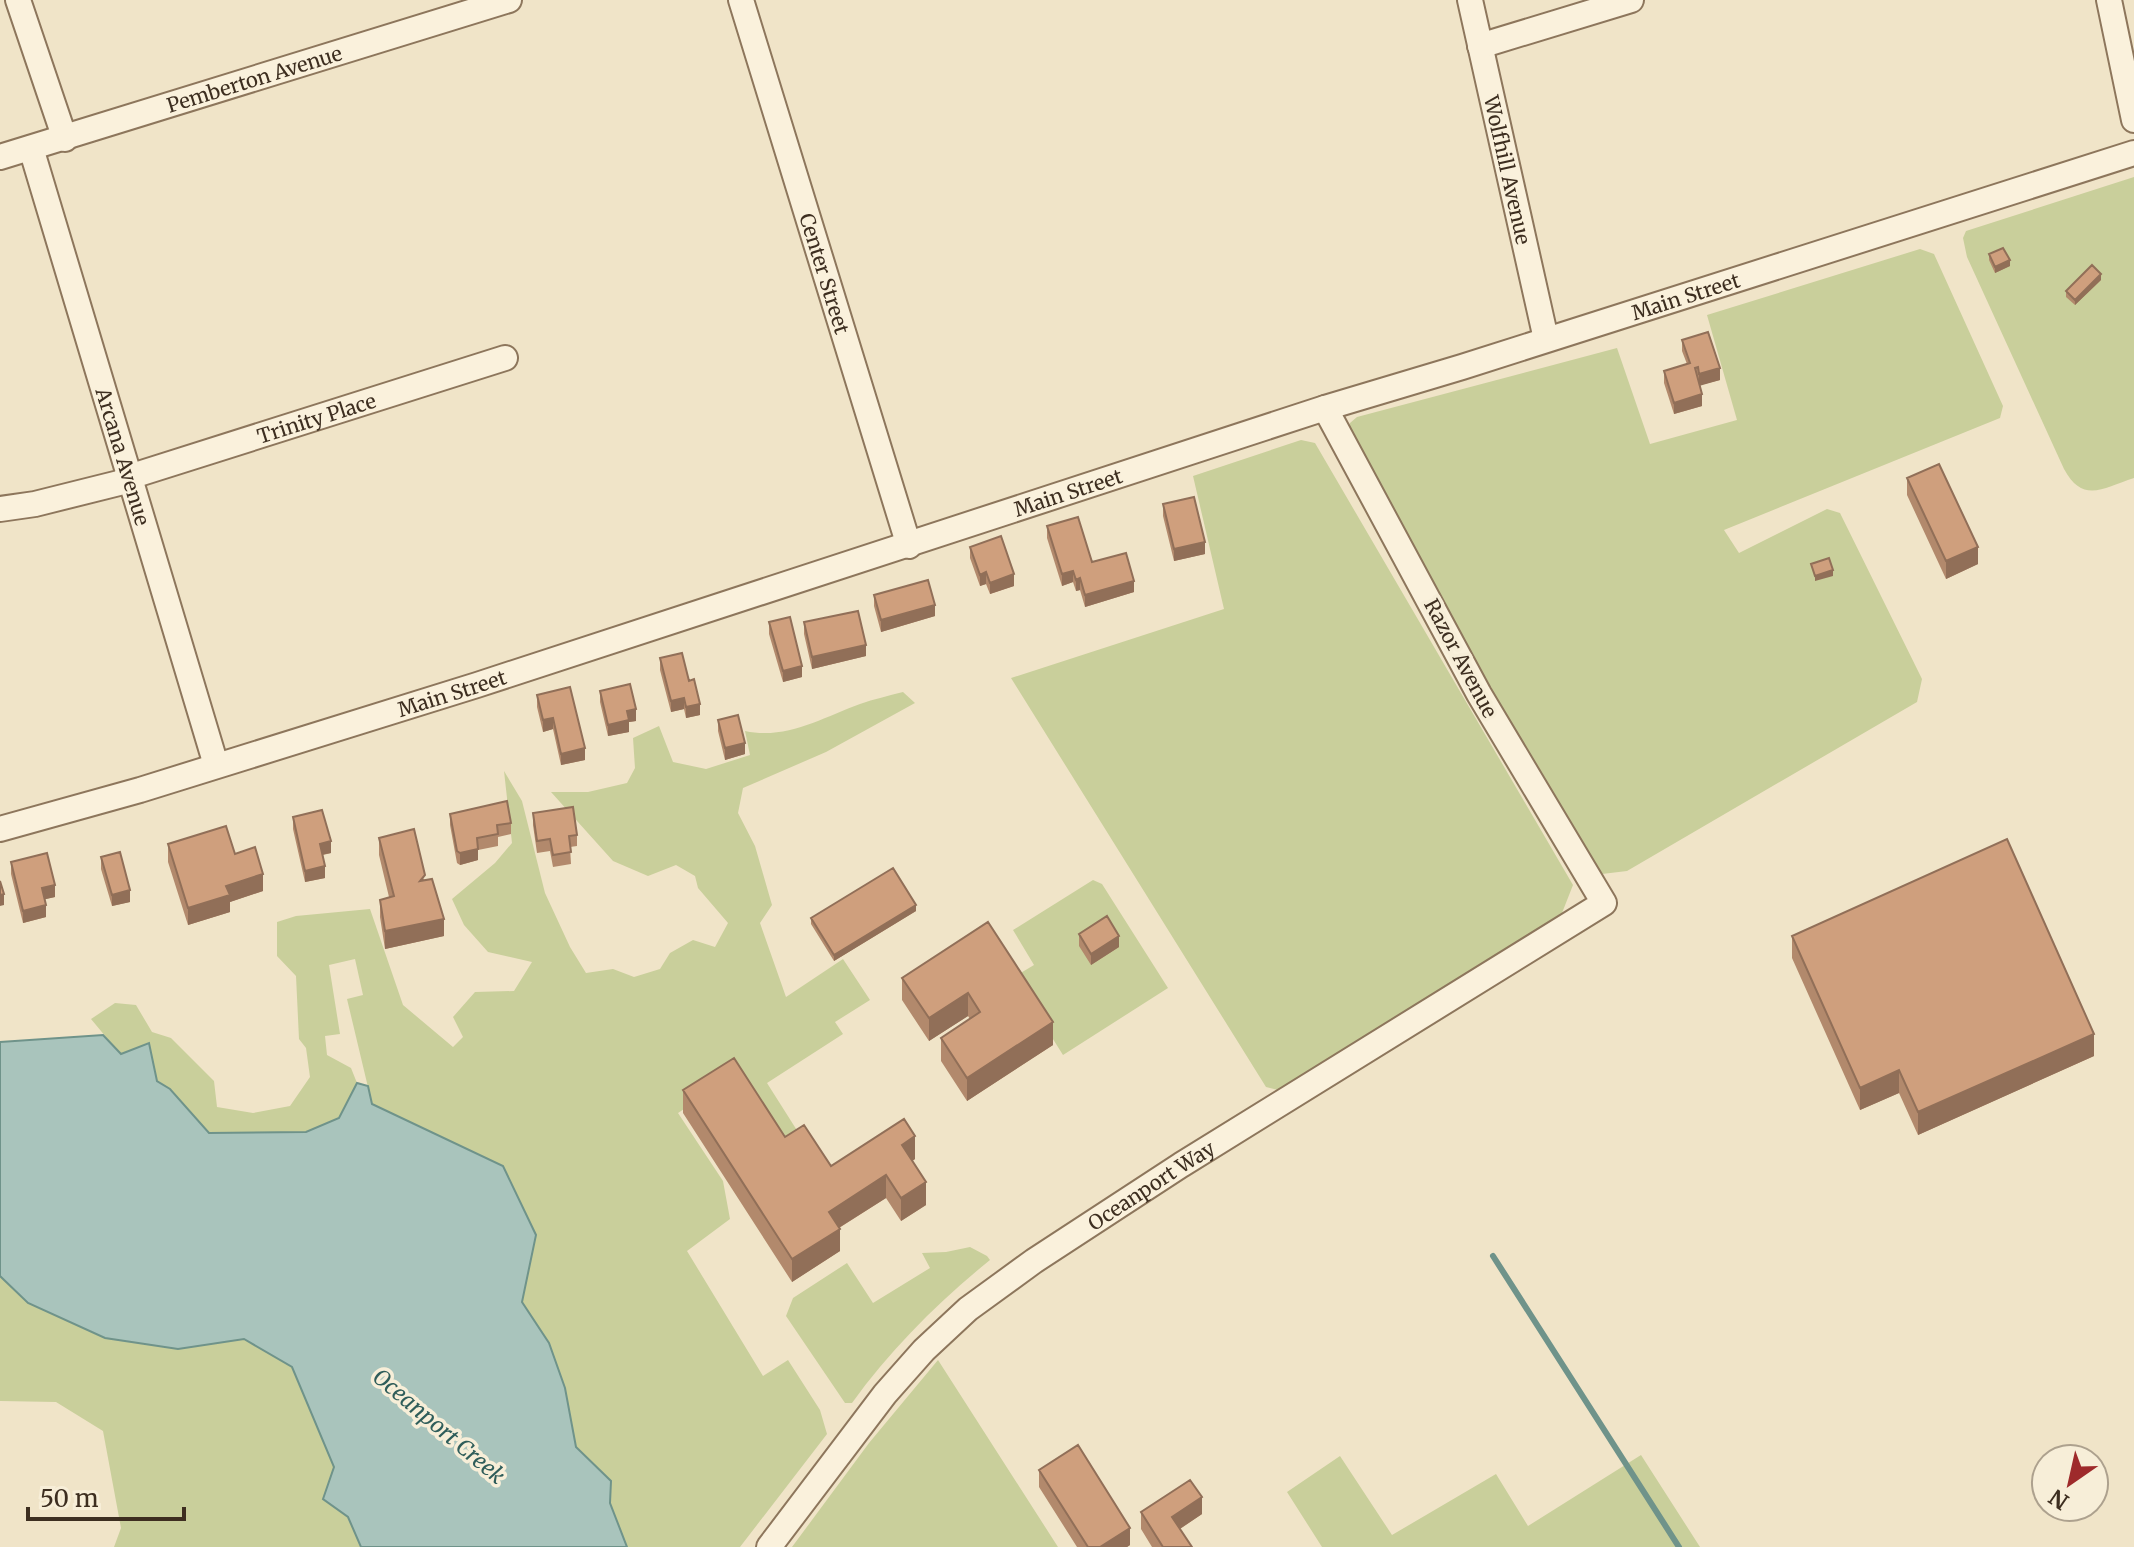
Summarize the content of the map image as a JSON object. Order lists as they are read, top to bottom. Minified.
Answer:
{"streets":{"street":["Pemberton Avenue","Wolfhill Avenue","Center Street","Main Street","Trinity Place","Arcana Avenue","Razor Avenue","Oceanport Way"]},"crossings":[["Pemberton Avenue","Arcana Avenue"],["Wolfhill Avenue","Main Street"],["Center Street","Main Street"],["Main Street","Arcana Avenue"],["Main Street","Razor Avenue"],["Trinity Place","Arcana Avenue"],["Razor Avenue","Oceanport Way"]],"water":["Oceanport Creek"],"scale_bar":"50 m","north":"bottom left"}
